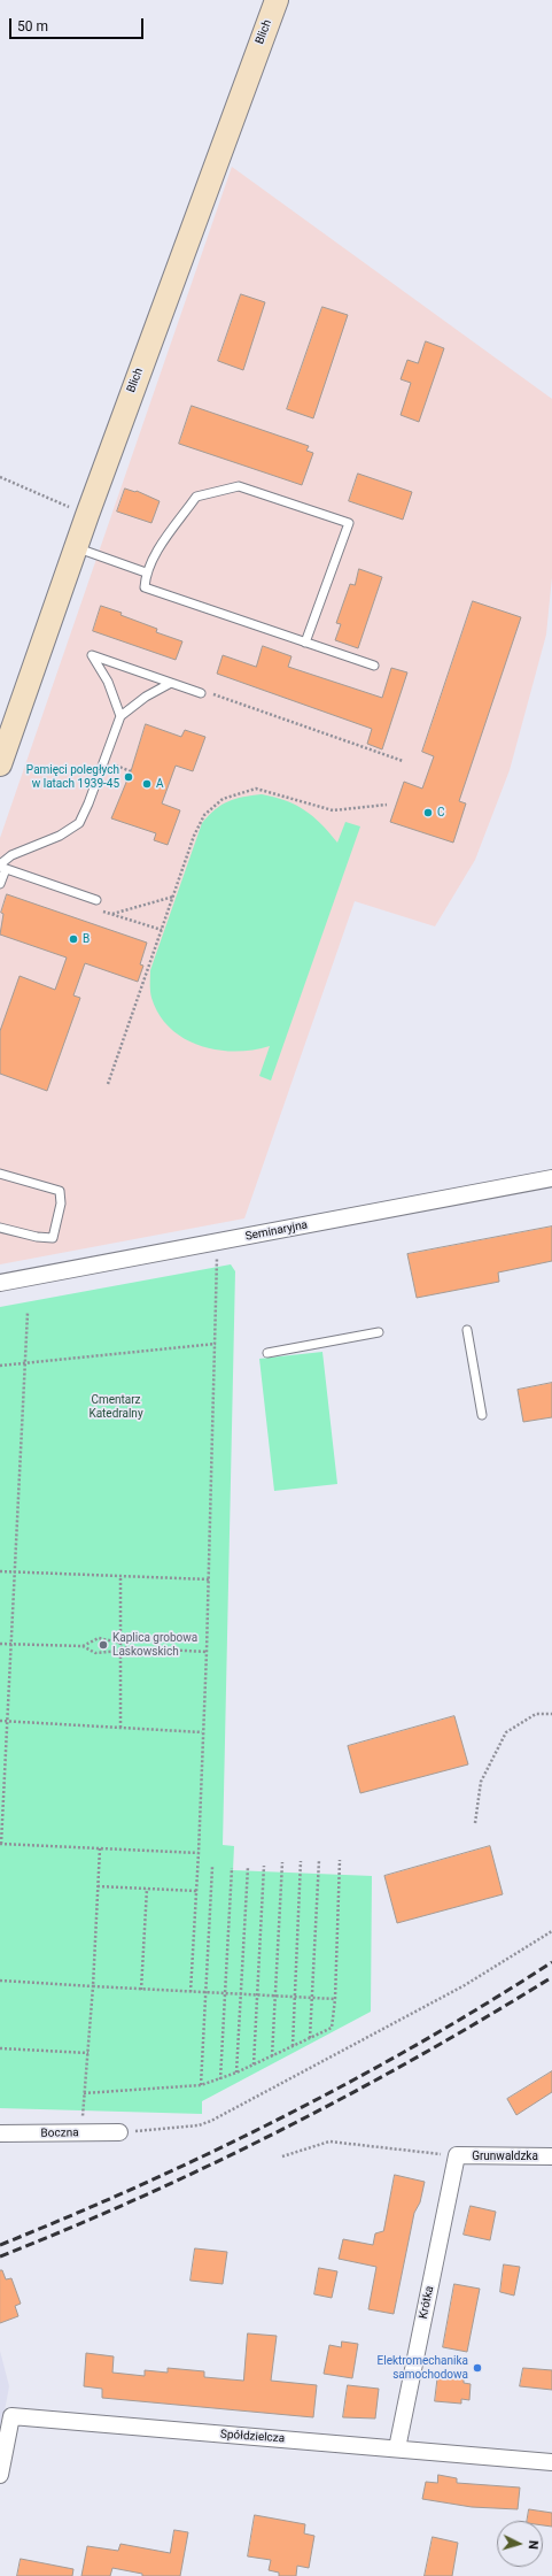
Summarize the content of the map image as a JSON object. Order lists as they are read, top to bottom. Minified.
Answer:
{"streets":{"street":["Blich","Seminaryjna","Boczna","Grunwaldzka","Krótka","Spółdzielcza"]},"crossings":[["Grunwaldzka","Krótka"],["Krótka","Spółdzielcza"]],"parks":["Cmentarz Katedralny"],"places":["Pamięci poległych w latach 1939-45","A","C","B","Kaplica grobowa Laskowskich","Elektromechanika samochodowa"],"scale_bar":"50 m","north":"right"}
